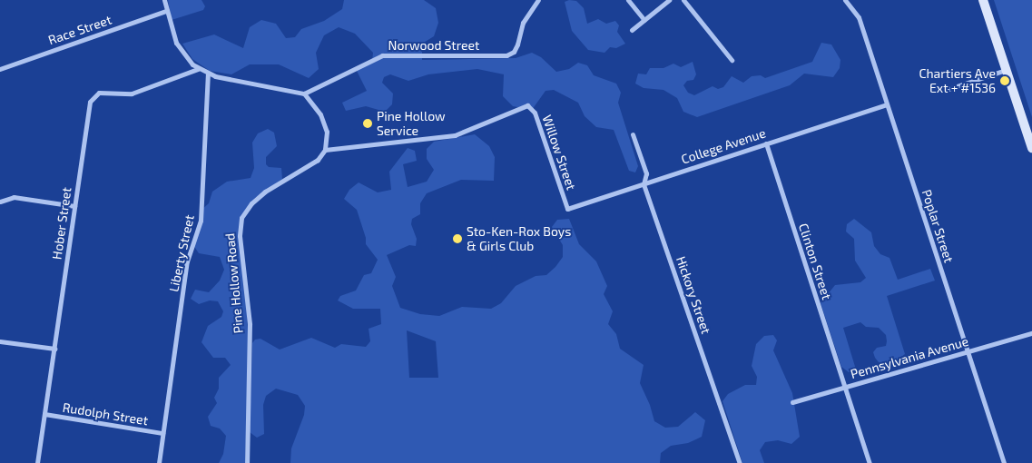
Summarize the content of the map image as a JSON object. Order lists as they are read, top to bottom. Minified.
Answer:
{"streets":{"street":["Race Street","Norwood Street","College Avenue","Willow Street","Hober Street","Poplar Street","Liberty Street","Clinton Street","Pine Hollow Road","Hickory Street","Pennsylvania Avenue","Rudolph Street"]},"crossings":[["College Avenue","Willow Street"],["College Avenue","Poplar Street"],["College Avenue","Clinton Street"],["College Avenue","Hickory Street"],["Willow Street","Pine Hollow Road"],["Hober Street","Rudolph Street"],["Poplar Street","Pennsylvania Avenue"],["Liberty Street","Rudolph Street"],["Clinton Street","Pennsylvania Avenue"]],"places":["Chartiers Ave Ext + #1536","Pine Hollow Service","Sto-Ken-Rox Boys & Girls Club"]}
